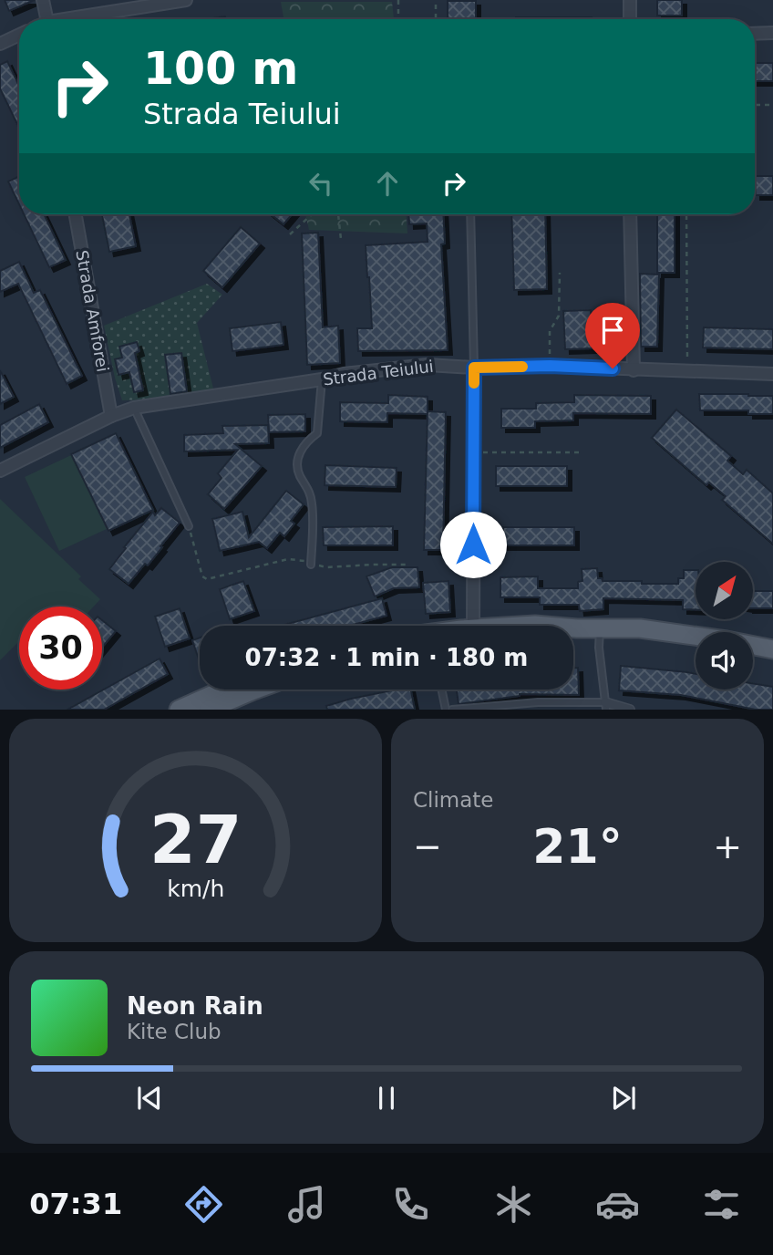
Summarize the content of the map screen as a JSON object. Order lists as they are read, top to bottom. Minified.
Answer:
{"streets":{"street":["Strada Amforei","Strada Teiului"]},"crossings":[["Strada Amforei","Strada Teiului"]],"north":"top right","page":{"turn":["100 m","Strada Teiului"],"limit":"30","trip":"07:32 · 1 min · 180 m","tile":"Climate","heat":["−","21°","+"],"song":["Neon Rain","Kite Club"],"tabs":"07:31","gauge":["27","km/h"]}}
